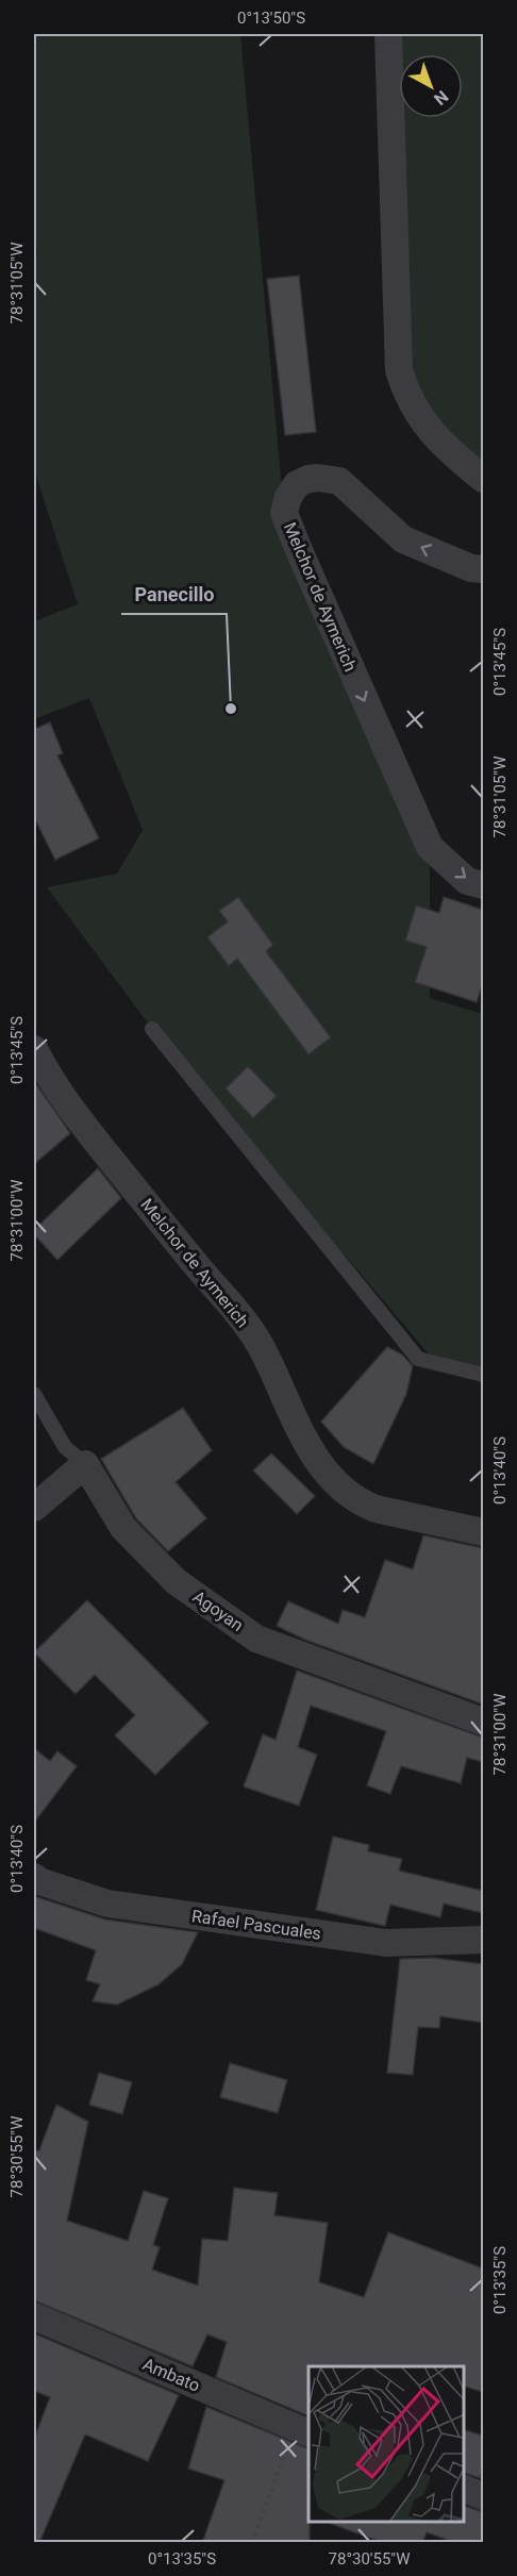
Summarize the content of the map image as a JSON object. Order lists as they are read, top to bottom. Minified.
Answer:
{"streets":{"street":["Melchor de Aymerich","Agoyan","Rafael Pascuales","Ambato"]},"places":["Panecillo"],"north":"bottom right","coordinates":["0°13'50\"S","78°31'05\"W","0°13'45\"S","78°31'00\"W","0°13'40\"S","78°30'55\"W","0°13'35\"S"]}
